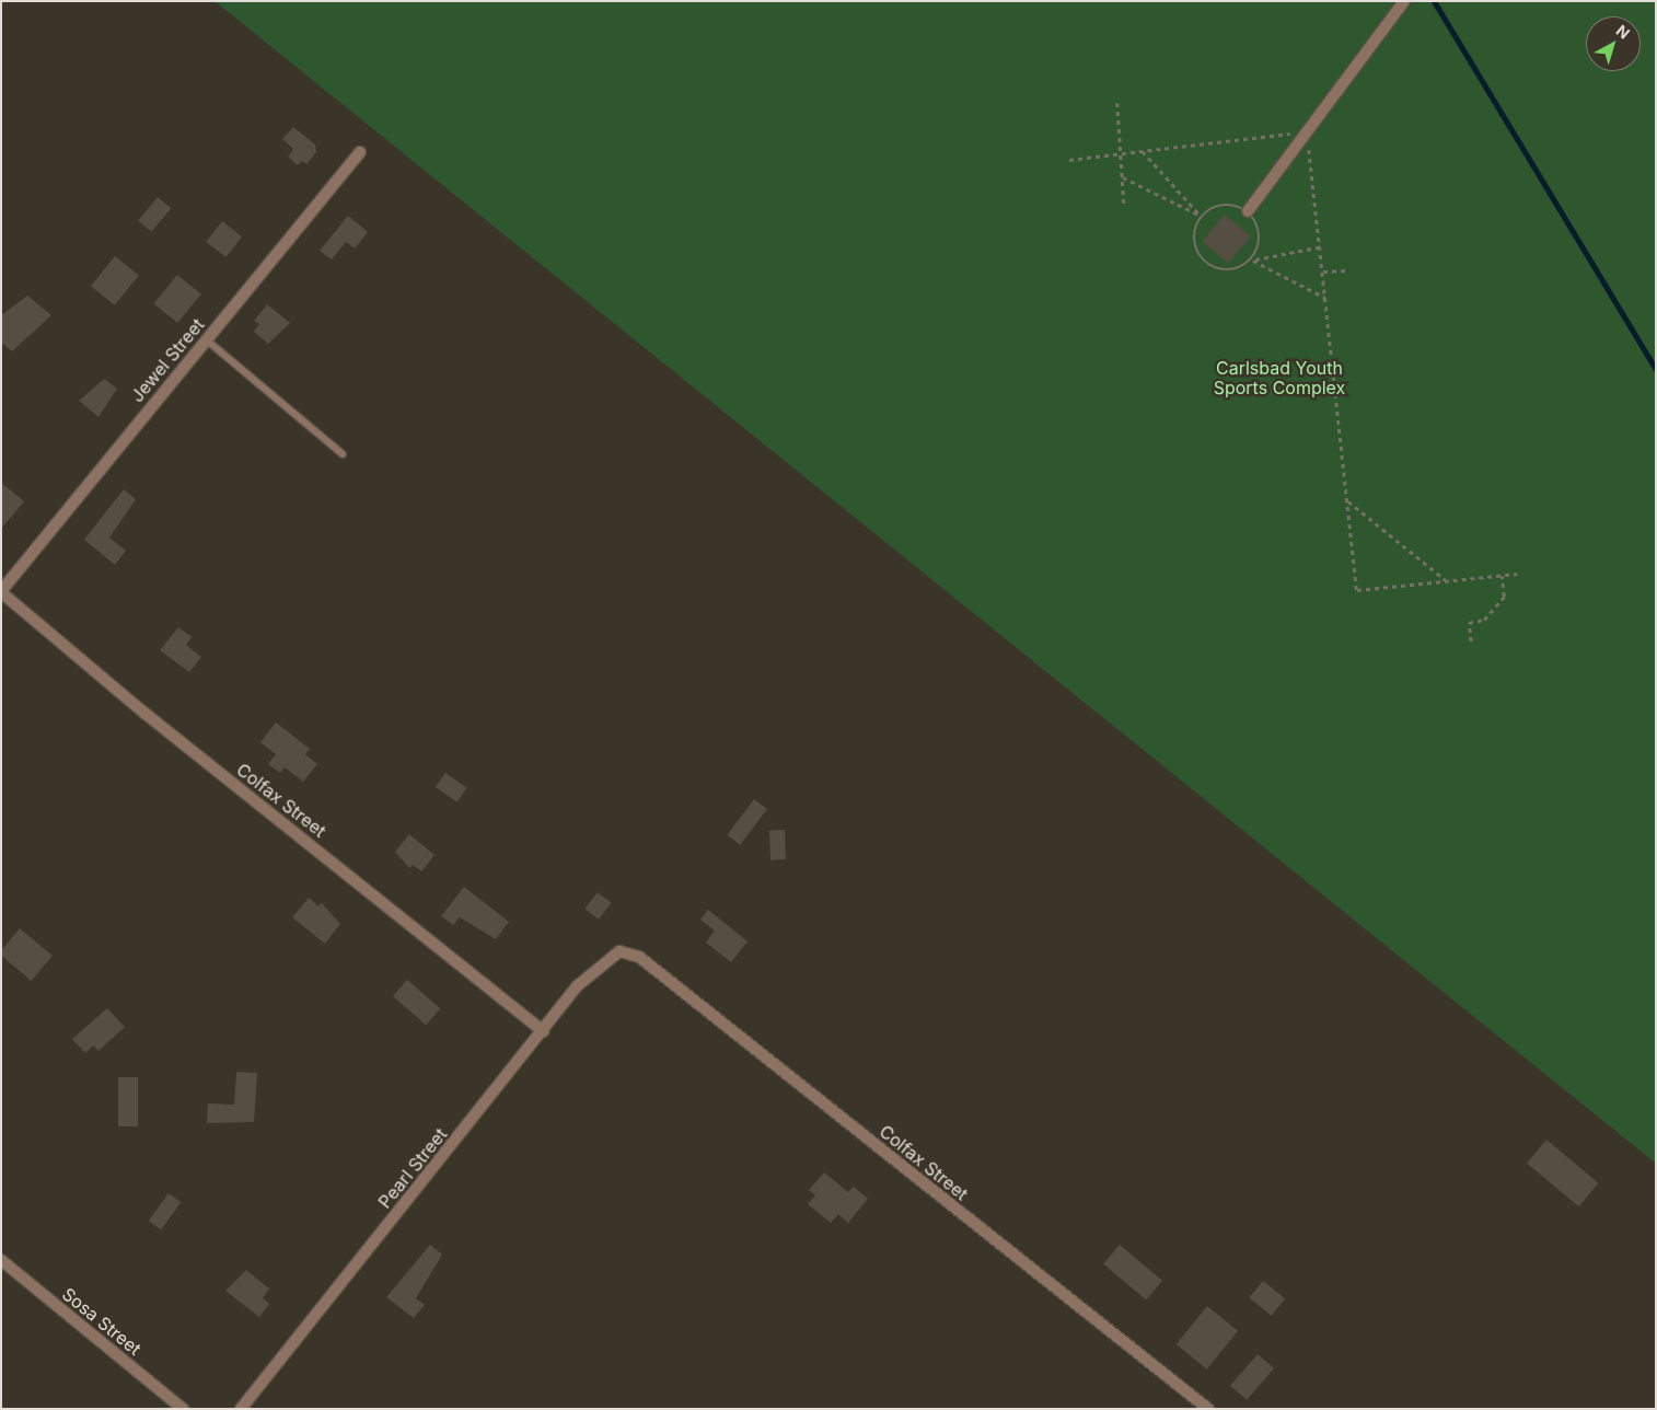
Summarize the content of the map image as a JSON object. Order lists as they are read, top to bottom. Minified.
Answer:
{"streets":{"street":["Jewel Street","Colfax Street","Pearl Street","Sosa Street"]},"crossings":[["Jewel Street","Colfax Street"],["Colfax Street","Pearl Street"]],"parks":["Carlsbad Youth Sports Complex"],"north":"top right"}
